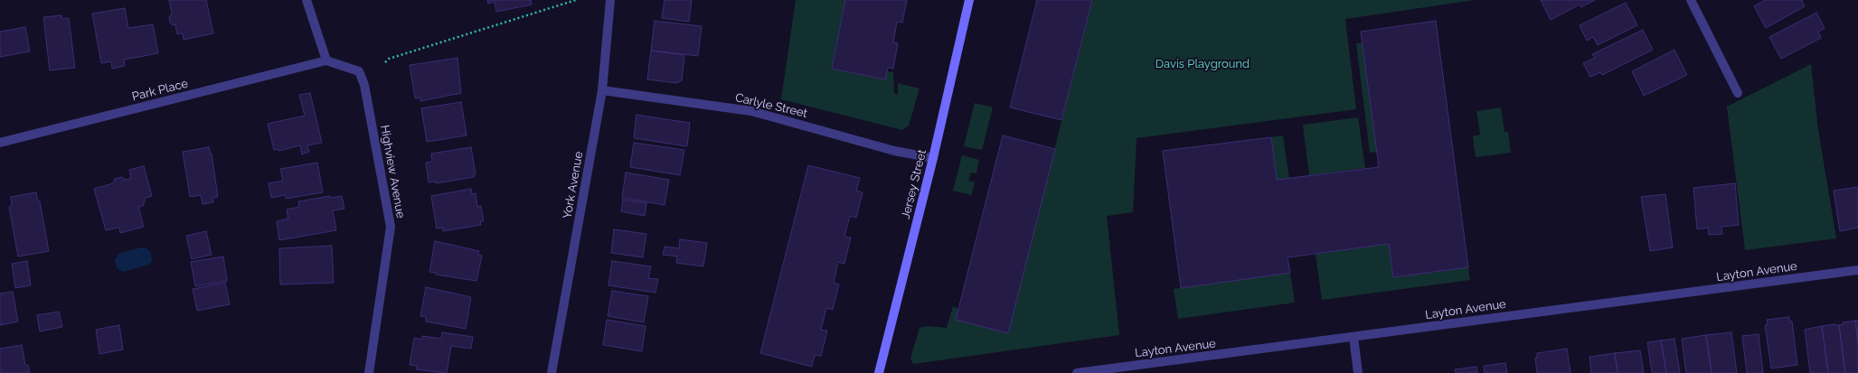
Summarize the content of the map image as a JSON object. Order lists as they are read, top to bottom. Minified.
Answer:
{"streets":{"street":["Park Place","Carlyle Street","Highview Avenue","Jersey Street","York Avenue","Layton Avenue"]},"crossings":[["Park Place","Highview Avenue"],["Carlyle Street","Jersey Street"],["Carlyle Street","York Avenue"]],"parks":["Davis Playground"]}
